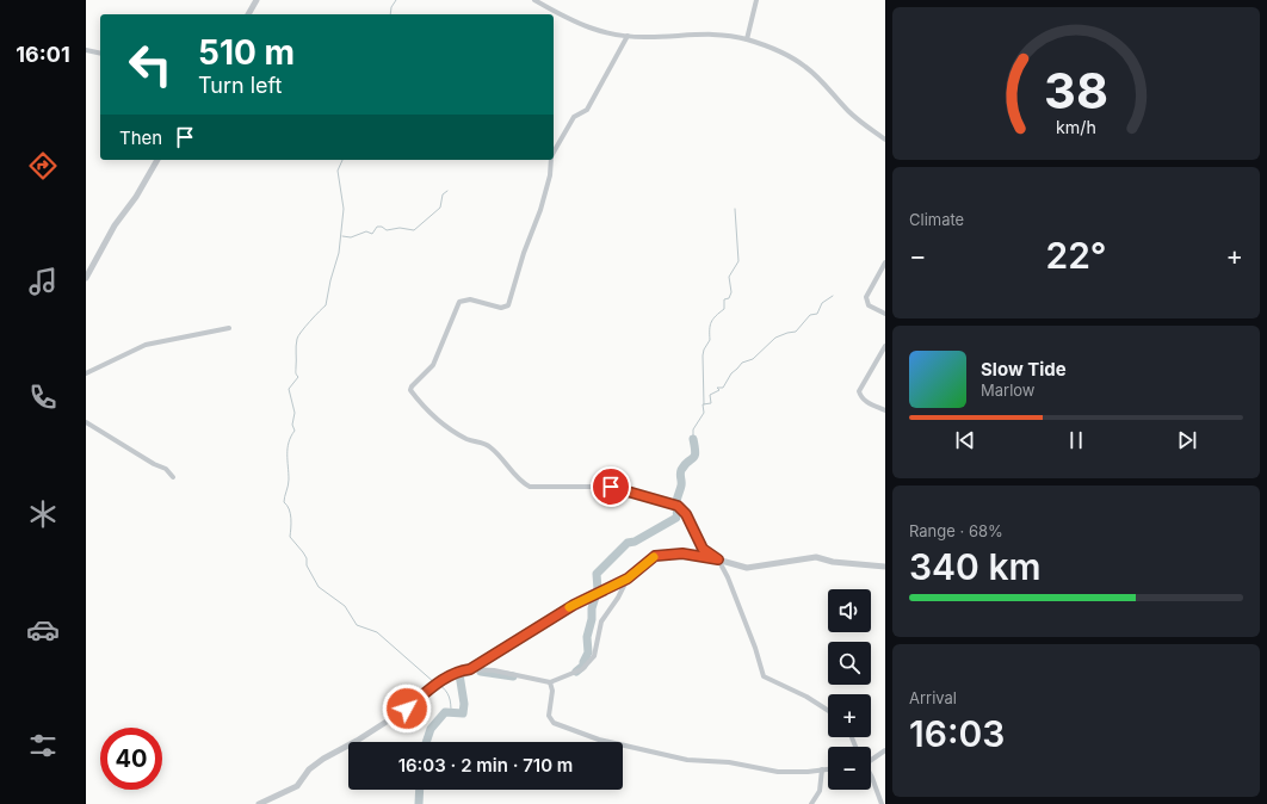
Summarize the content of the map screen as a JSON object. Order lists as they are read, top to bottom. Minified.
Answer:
{"page":{"tabs":"16:01","turn":["510 m","Turn left"],"then":"Then","tile":["Climate",["Range · 68%","340 km"],["Arrival","16:03"]],"heat":["−","22°","+"],"song":["Slow Tide","Marlow"],"map_buttons":["+","−"],"limit":"40","trip":"16:03 · 2 min · 710 m","gauge":["38","km/h"]}}
